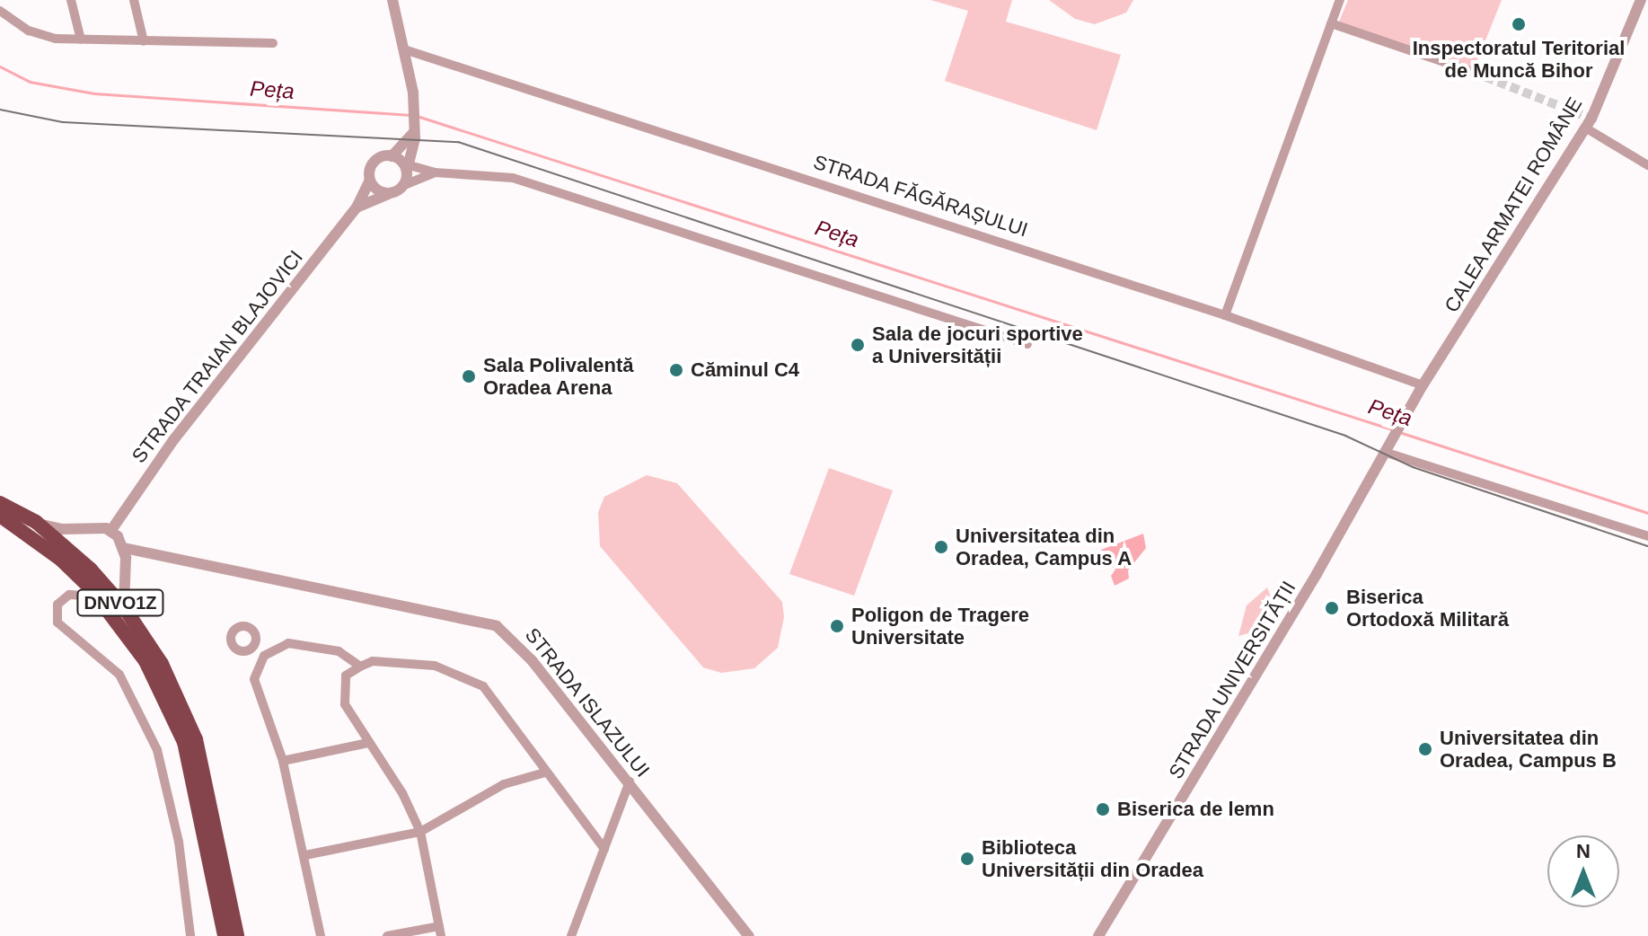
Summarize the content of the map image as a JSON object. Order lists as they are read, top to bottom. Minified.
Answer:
{"streets":{"highway":["DNVO1Z"],"street":["STRADA FĂGĂRAȘULUI","CALEA ARMATEI ROMÂNE","STRADA TRAIAN BLAJOVICI","STRADA UNIVERSITĂȚII","STRADA ISLAZULUI"]},"crossings":[["STRADA FĂGĂRAȘULUI","CALEA ARMATEI ROMÂNE"],["CALEA ARMATEI ROMÂNE","STRADA UNIVERSITĂȚII"]],"water":["Peța"],"places":["Inspectoratul Teritorial de Muncă Bihor","Sala de jocuri sportive a Universității","Căminul C4","Sala Polivalentă Oradea Arena","Universitatea din Oradea, Campus A","Biserica Ortodoxă Militară","Poligon de Tragere Universitate","Universitatea din Oradea, Campus B","Biserica de lemn","Biblioteca Universității din Oradea"],"north":"top"}
